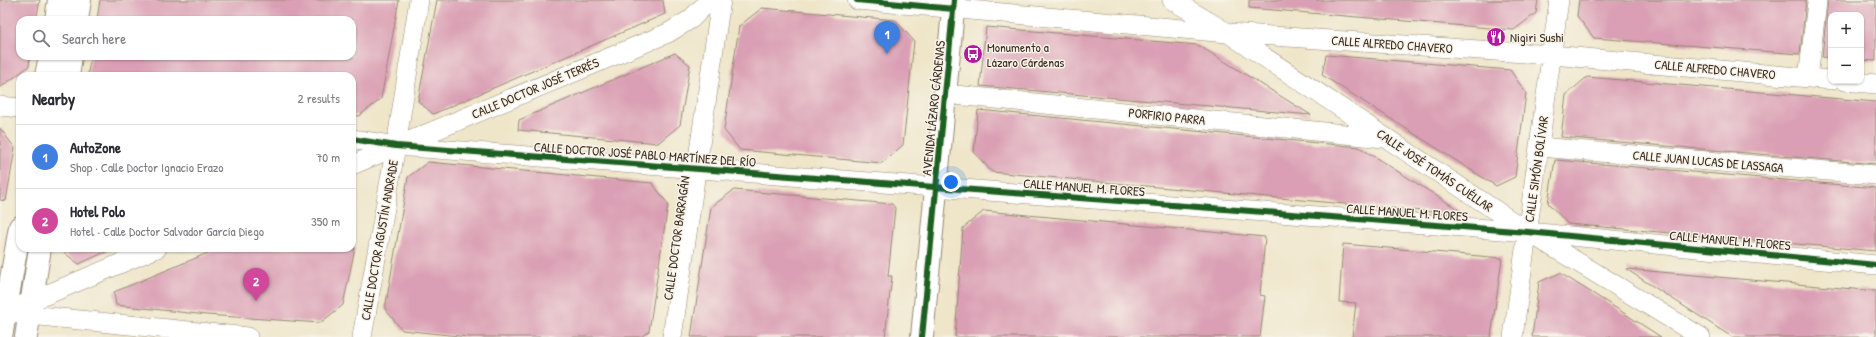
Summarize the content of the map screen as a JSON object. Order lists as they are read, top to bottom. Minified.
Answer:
{"streets":{"main road":["AVENIDA LÁZARO CÁRDENAS"],"street":["CALLE ALFREDO CHAVERO","CALLE DOCTOR JOSÉ TERRÉS","PORFIRIO PARRA","CALLE DOCTOR JOSÉ PABLO MARTÍNEZ DEL RÍO","CALLE JUAN LUCAS DE LASSAGA","CALLE SIMÓN BOLÍVAR","CALLE JOSÉ TOMÁS CUÉLLAR","CALLE MANUEL M. FLORES","CALLE DOCTOR BARRAGÁN","CALLE DOCTOR AGUSTÍN ANDRADE"]},"crossings":[["CALLE ALFREDO CHAVERO","AVENIDA LÁZARO CÁRDENAS"],["CALLE ALFREDO CHAVERO","CALLE SIMÓN BOLÍVAR"],["CALLE ALFREDO CHAVERO","CALLE JOSÉ TOMÁS CUÉLLAR"],["CALLE DOCTOR JOSÉ TERRÉS","CALLE DOCTOR JOSÉ PABLO MARTÍNEZ DEL RÍO"],["CALLE DOCTOR JOSÉ TERRÉS","CALLE DOCTOR AGUSTÍN ANDRADE"],["AVENIDA LÁZARO CÁRDENAS","PORFIRIO PARRA"],["AVENIDA LÁZARO CÁRDENAS","CALLE DOCTOR JOSÉ PABLO MARTÍNEZ DEL RÍO"],["AVENIDA LÁZARO CÁRDENAS","CALLE MANUEL M. FLORES"],["PORFIRIO PARRA","CALLE JOSÉ TOMÁS CUÉLLAR"],["CALLE DOCTOR JOSÉ PABLO MARTÍNEZ DEL RÍO","CALLE MANUEL M. FLORES"],["CALLE DOCTOR JOSÉ PABLO MARTÍNEZ DEL RÍO","CALLE DOCTOR BARRAGÁN"],["CALLE DOCTOR JOSÉ PABLO MARTÍNEZ DEL RÍO","CALLE DOCTOR AGUSTÍN ANDRADE"],["CALLE JUAN LUCAS DE LASSAGA","CALLE SIMÓN BOLÍVAR"],["CALLE SIMÓN BOLÍVAR","CALLE JOSÉ TOMÁS CUÉLLAR"],["CALLE SIMÓN BOLÍVAR","CALLE MANUEL M. FLORES"],["CALLE JOSÉ TOMÁS CUÉLLAR","CALLE MANUEL M. FLORES"]],"places":{"restaurant":["Nigiri Sushi"],"bus stop":["Monumento a Lázaro Cárdenas"]},"page":{"map_buttons":["+","−"],"search":"Search here","pins":["1","2"],"heading":["Nearby","2 results"],"list":[{"mark":"1","name":"AutoZone","note":"Shop · Calle Doctor Ignacio Erazo","value":"70 m"},{"mark":"2","name":"Hotel Polo","note":"Hotel · Calle Doctor Salvador García Diego","value":"350 m"}]}}
